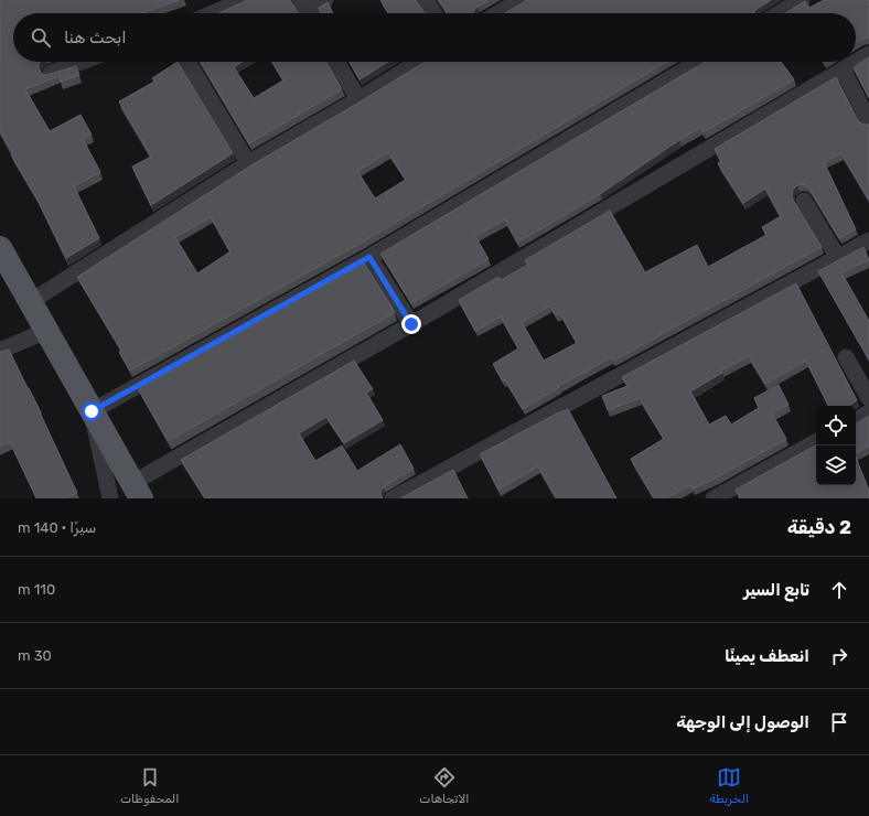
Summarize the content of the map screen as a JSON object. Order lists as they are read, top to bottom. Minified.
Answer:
{"page":{"search":"ابحث هنا","heading":["2 دقيقة","سيرًا · 140 m"],"list":[["تابع السير","110 m"],["انعطف يمينًا","30 m"],"الوصول إلى الوجهة"],"nav":["الخريطة","الاتجاهات","المحفوظات"]}}
